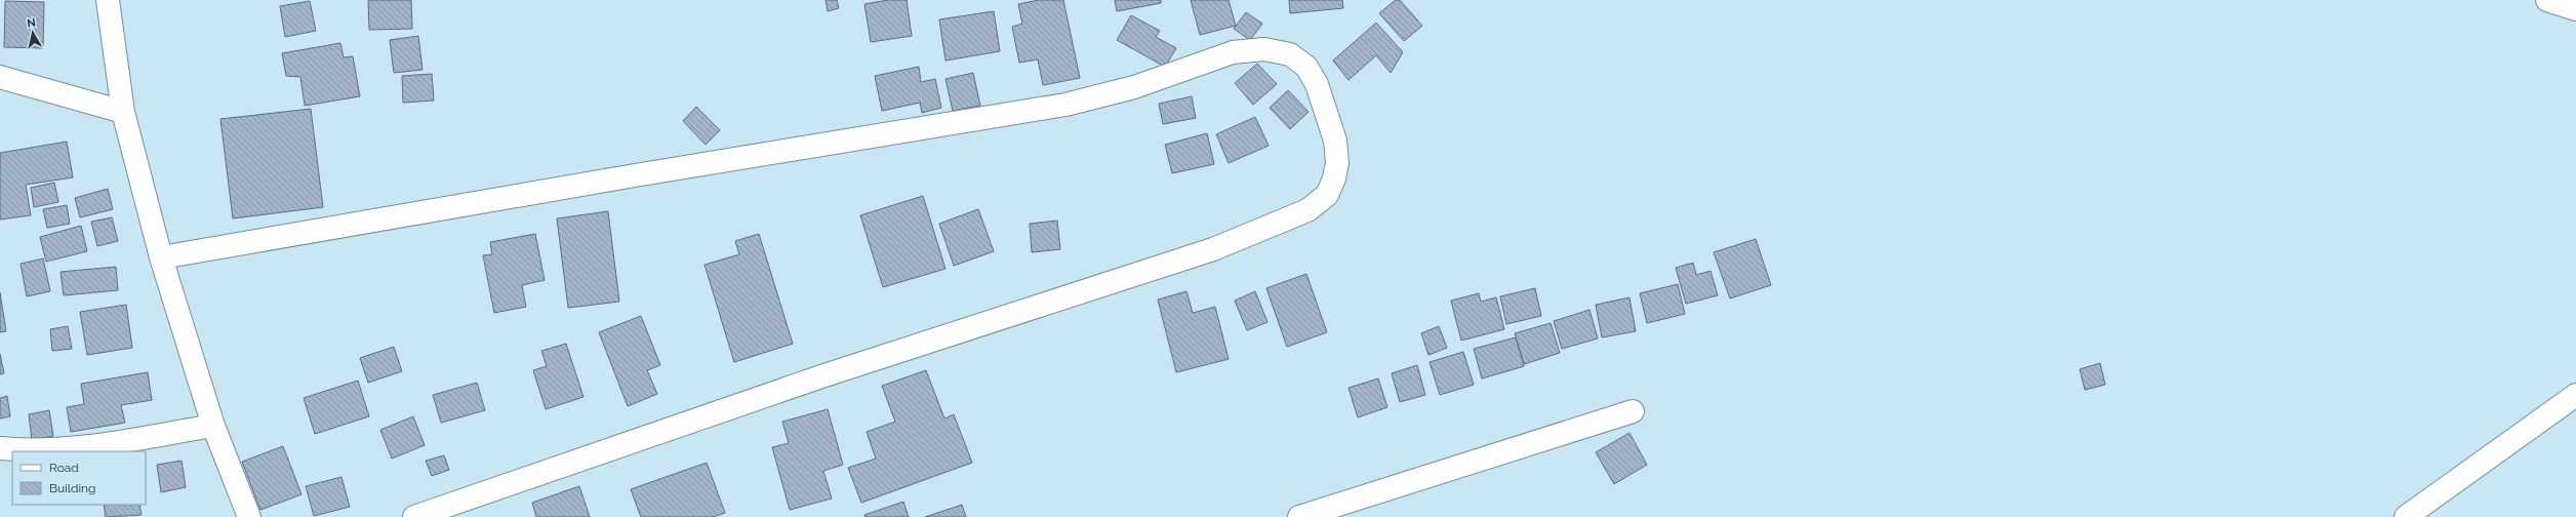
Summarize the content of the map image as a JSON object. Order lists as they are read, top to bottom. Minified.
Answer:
{"legend":["Road","Building"],"north":"top"}
